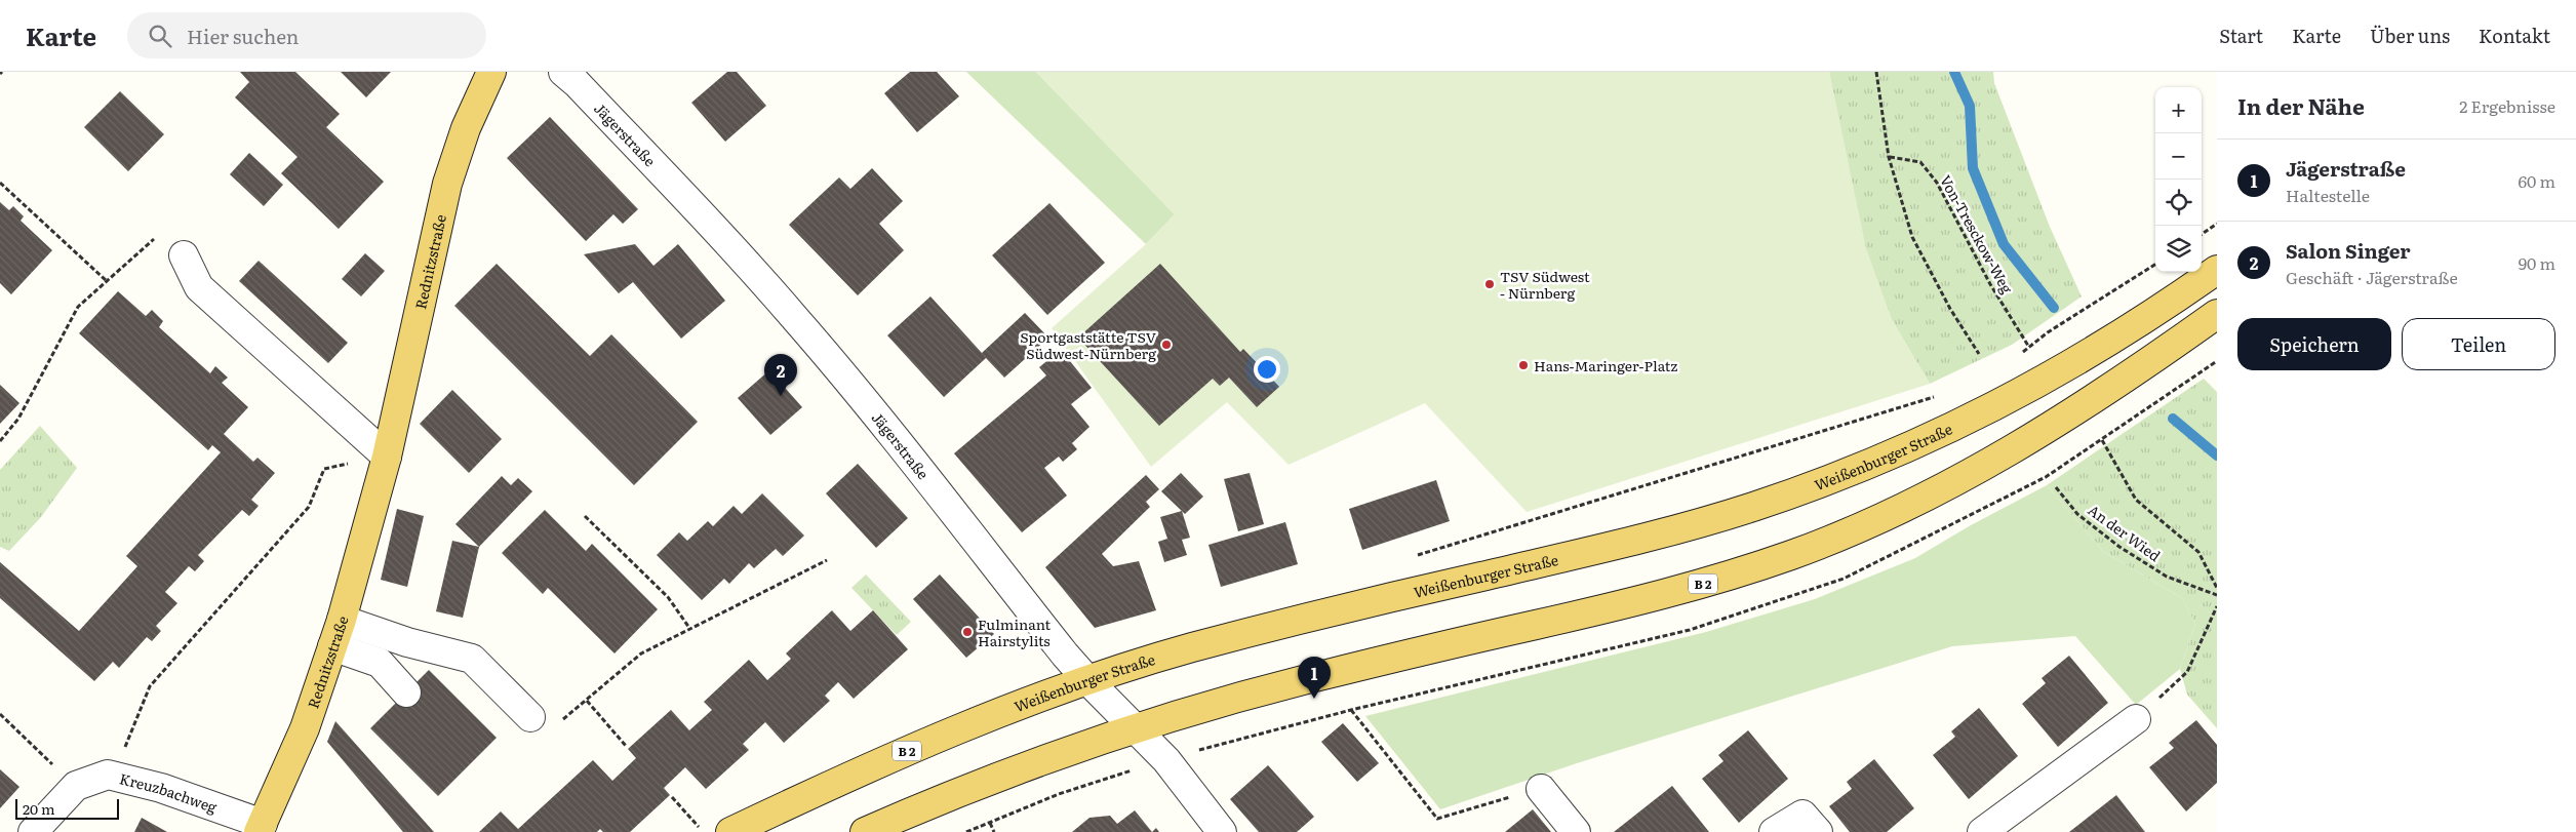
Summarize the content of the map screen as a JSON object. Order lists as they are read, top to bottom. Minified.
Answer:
{"streets":{"main road":["Rednitzstraße","Weißenburger Straße","B 2"],"street":["Jägerstraße","Kreuzbachweg"],"path":["Von-Tresckow-Weg","An der Wied"]},"crossings":[["Jägerstraße","Weißenburger Straße"],["Jägerstraße","B 2"],["Rednitzstraße","Kreuzbachweg"]],"places":["TSV Südwest - Nürnberg","Sportgaststätte TSV Südwest-Nürnberg","Hans-Maringer-Platz","Fulminant Hairstylits"],"scale_bar":"20 m","page":{"header":"Karte","search":"Hier suchen","nav":["Start","Karte","Über uns","Kontakt"],"heading":["In der Nähe","2 Ergebnisse"],"map_buttons":["+","−"],"list":[{"mark":"1","name":"Jägerstraße","note":"Haltestelle","value":"60 m"},{"mark":"2","name":"Salon Singer","note":"Geschäft · Jägerstraße","value":"90 m"}],"buttons":["Speichern","Teilen"],"pins":["2","1"],"scale":"20 m"}}
